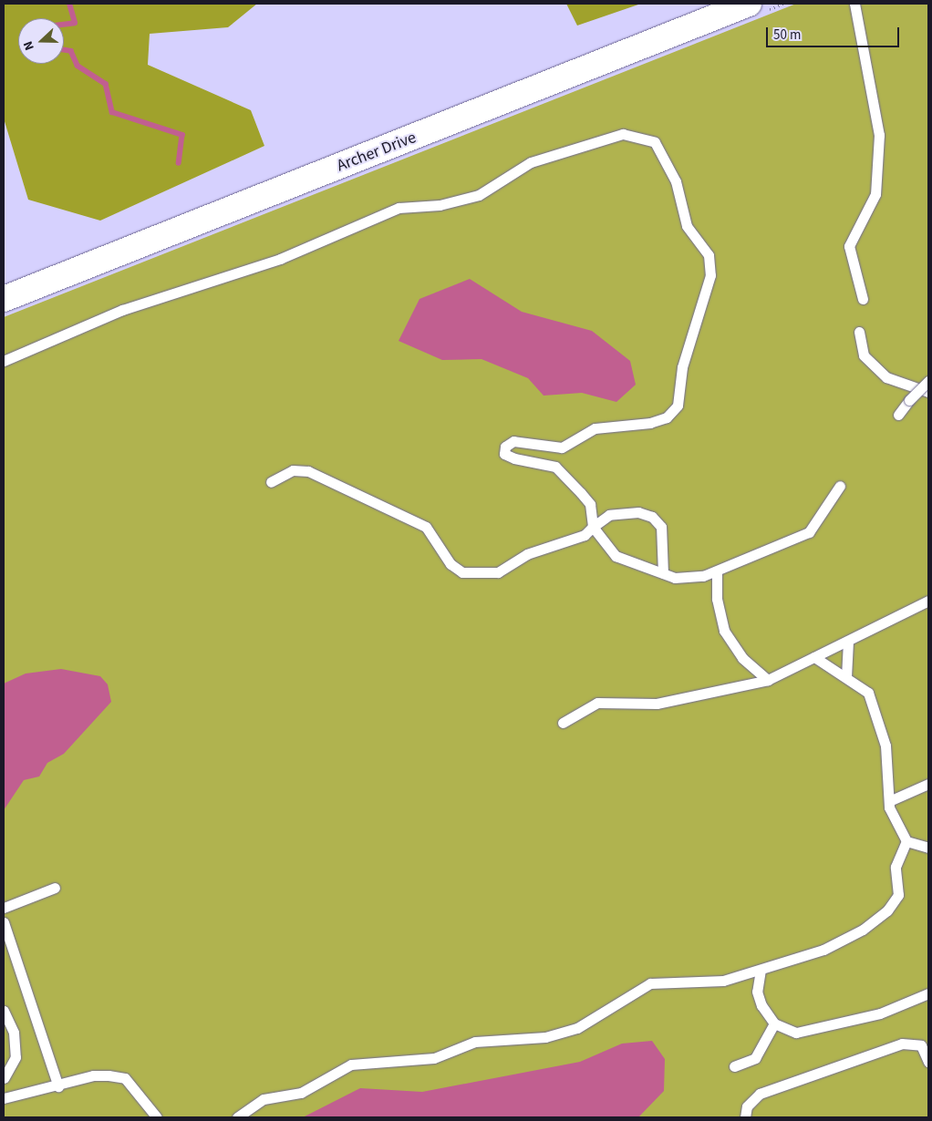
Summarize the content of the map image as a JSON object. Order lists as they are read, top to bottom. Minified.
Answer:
{"streets":{"street":["Archer Drive"]},"scale_bar":"50 m","north":"left"}
